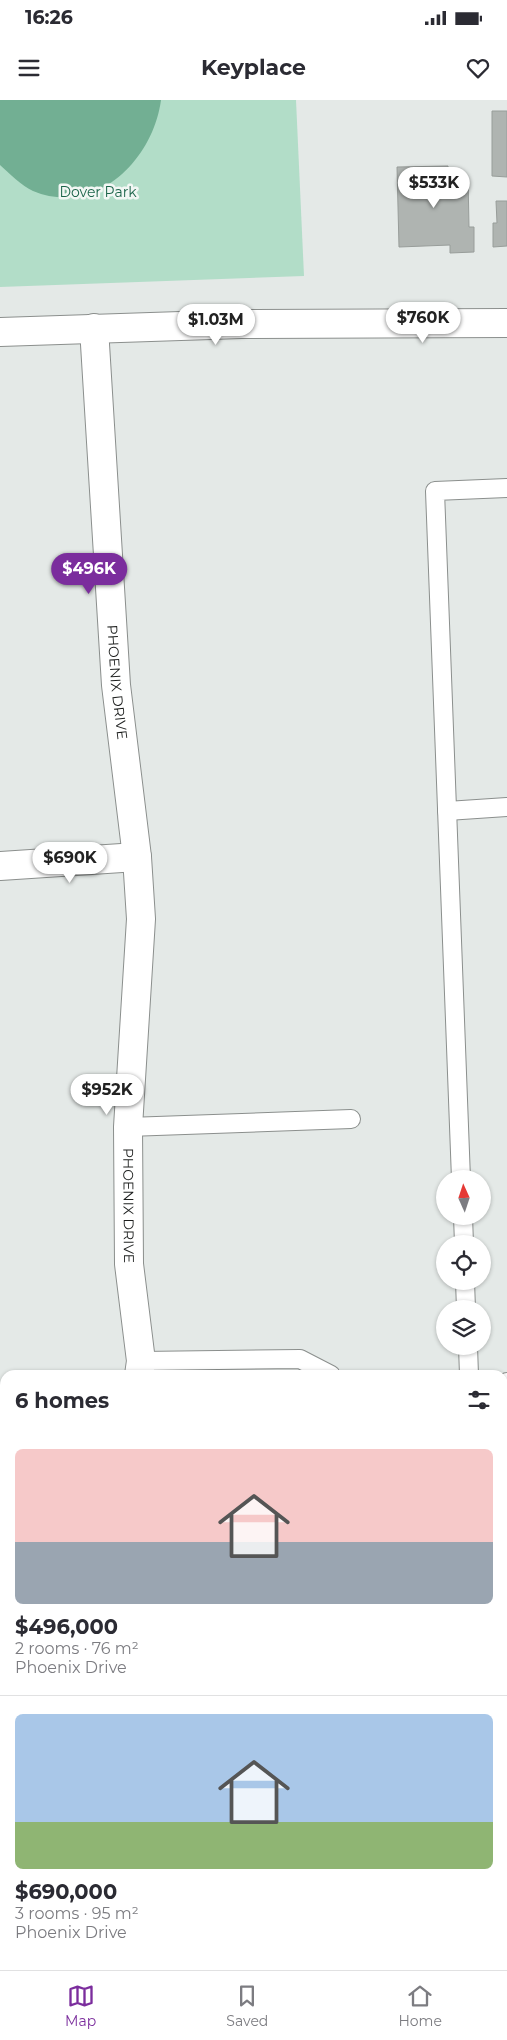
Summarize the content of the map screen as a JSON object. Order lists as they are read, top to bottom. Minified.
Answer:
{"streets":{"street":["PHOENIX DRIVE"]},"parks":["Dover Park"],"north":"top","page":{"status":"16:26","header":"Keyplace","price":["$533K","$760K","$1.03M","$496K","$690K","$952K"],"heading":"6 homes","list":[{"name":"$496,000","note":"2 rooms · 76 m² · Phoenix Drive"},{"name":"$690,000","note":"3 rooms · 95 m² · Phoenix Drive"}],"tabs":["Map","Saved","Home"]}}
